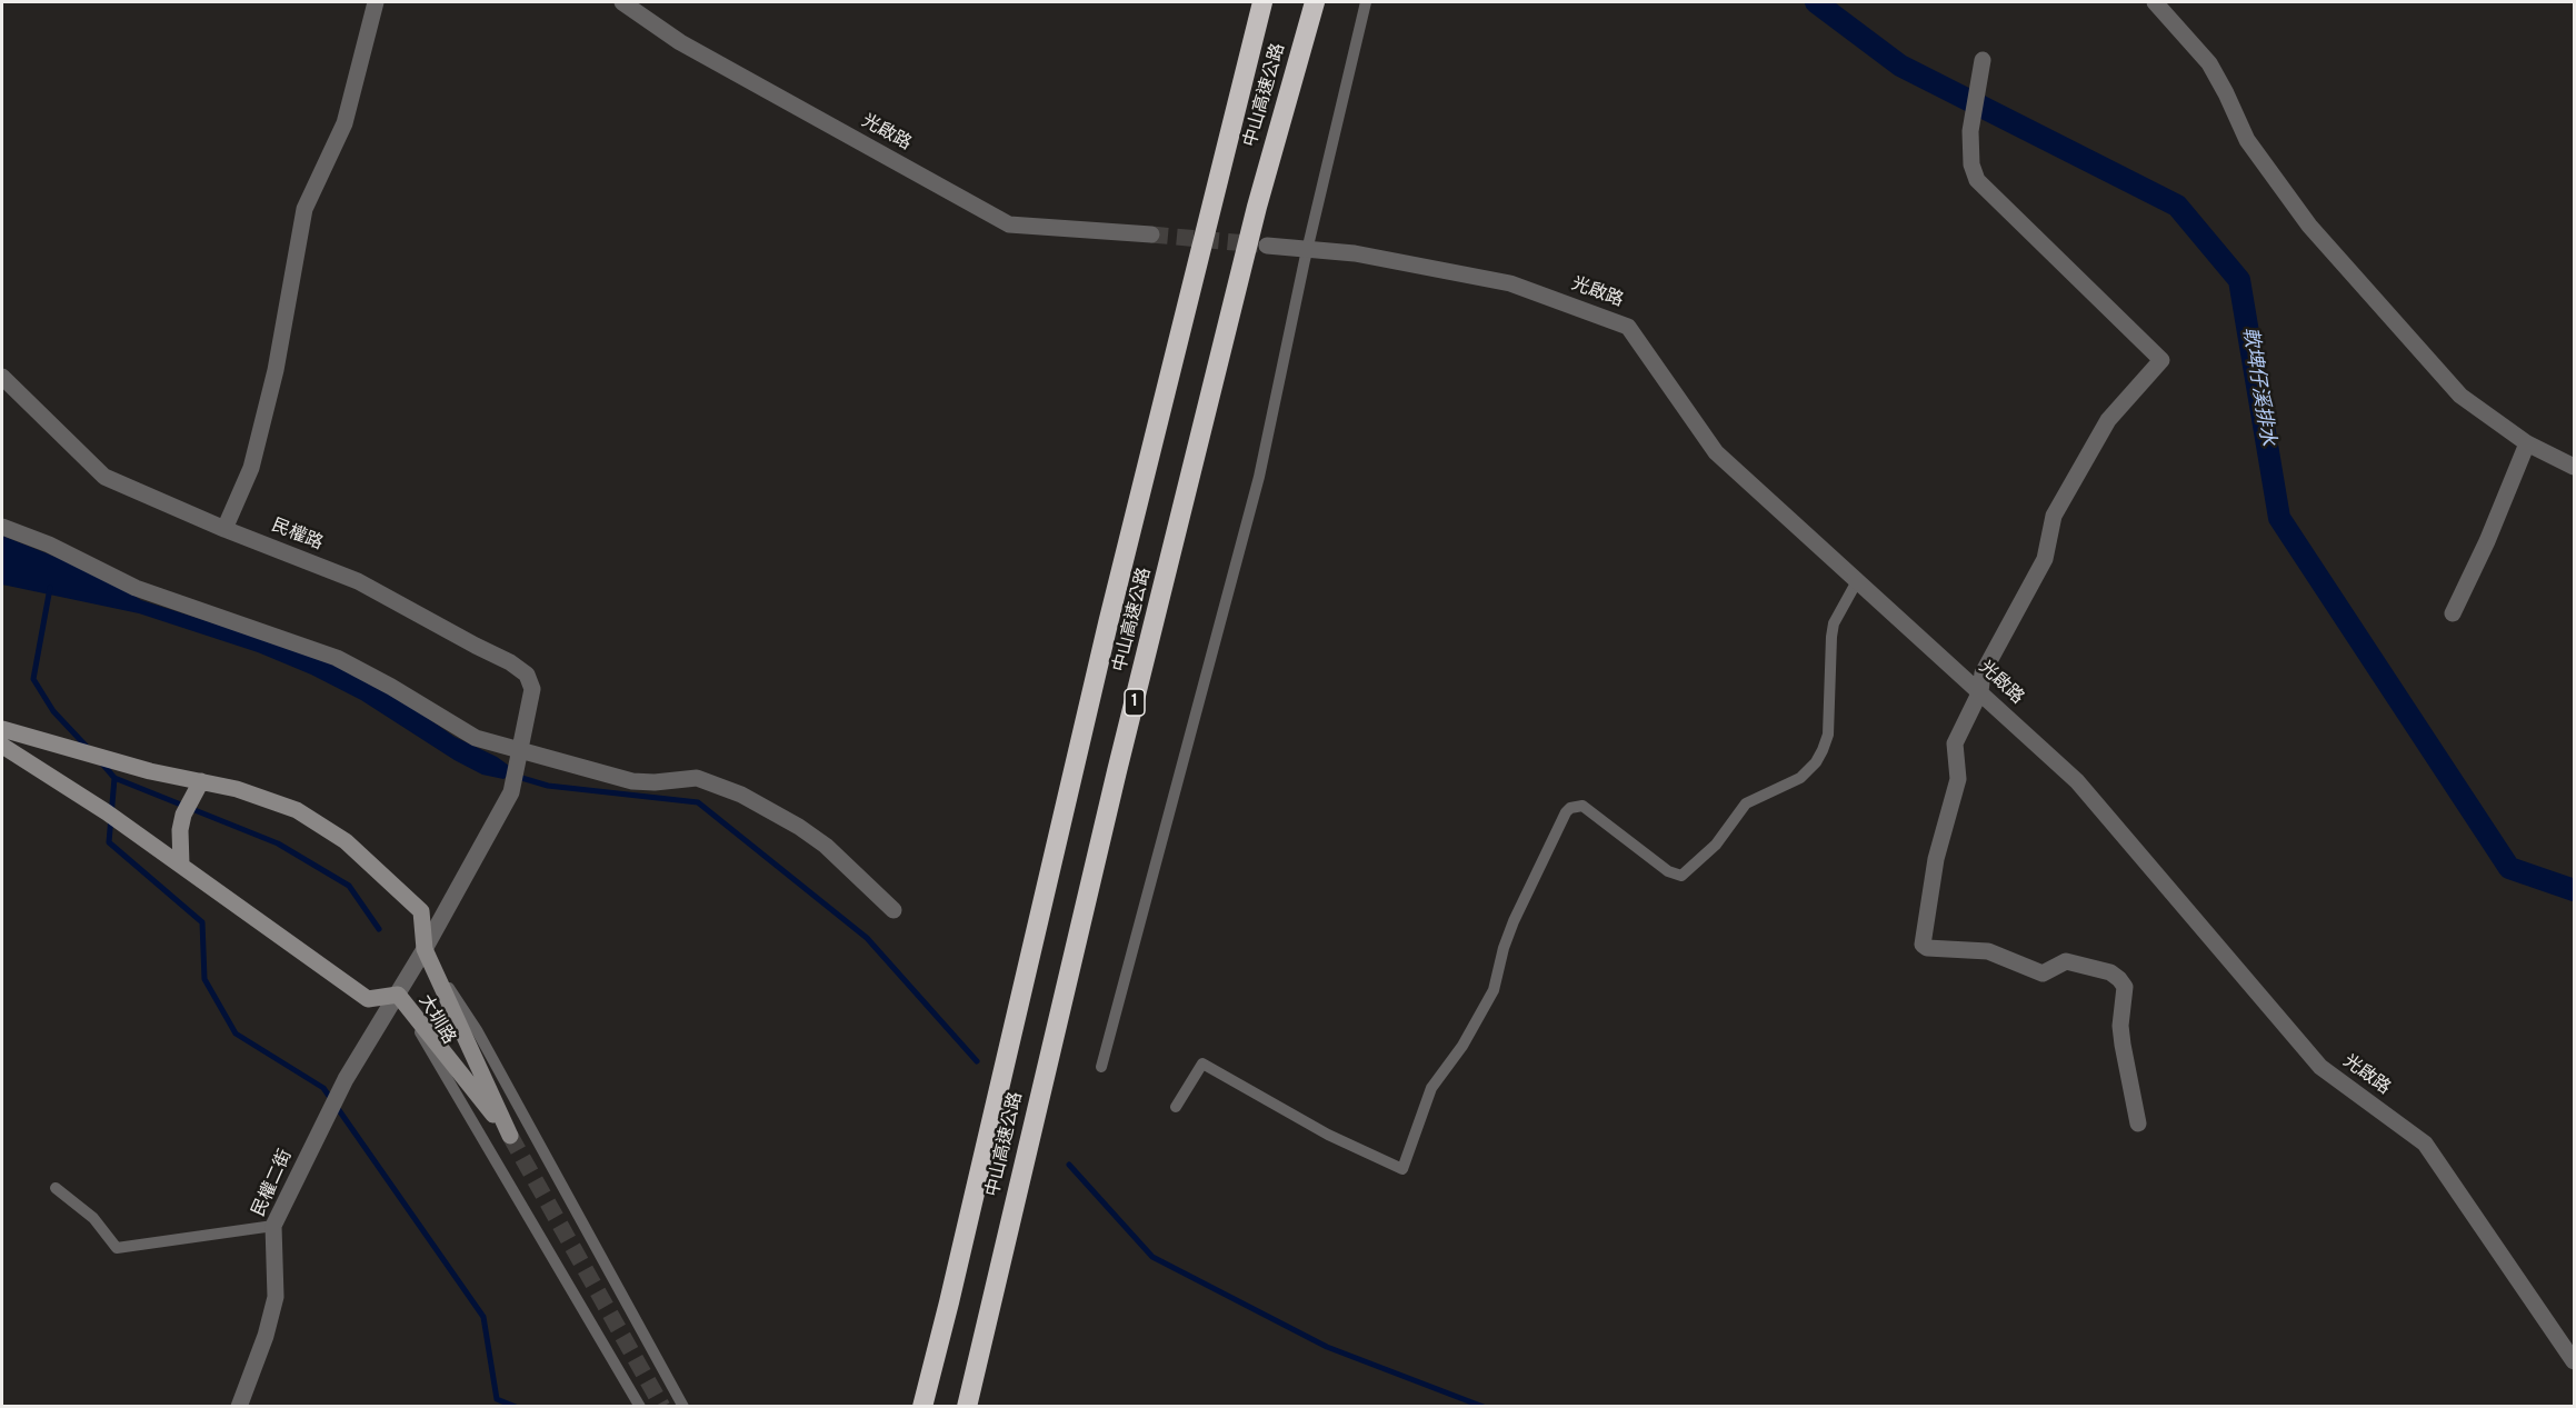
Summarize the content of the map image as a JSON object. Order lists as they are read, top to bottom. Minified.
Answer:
{"streets":{"highway":["中山高速公路","1"],"street":["光啟路","民權路","大圳路","民權二街"]},"crossings":[["民權路","大圳路"],["民權路","民權二街"],["大圳路","民權二街"]],"water":["軟埤仔溪排水"]}
